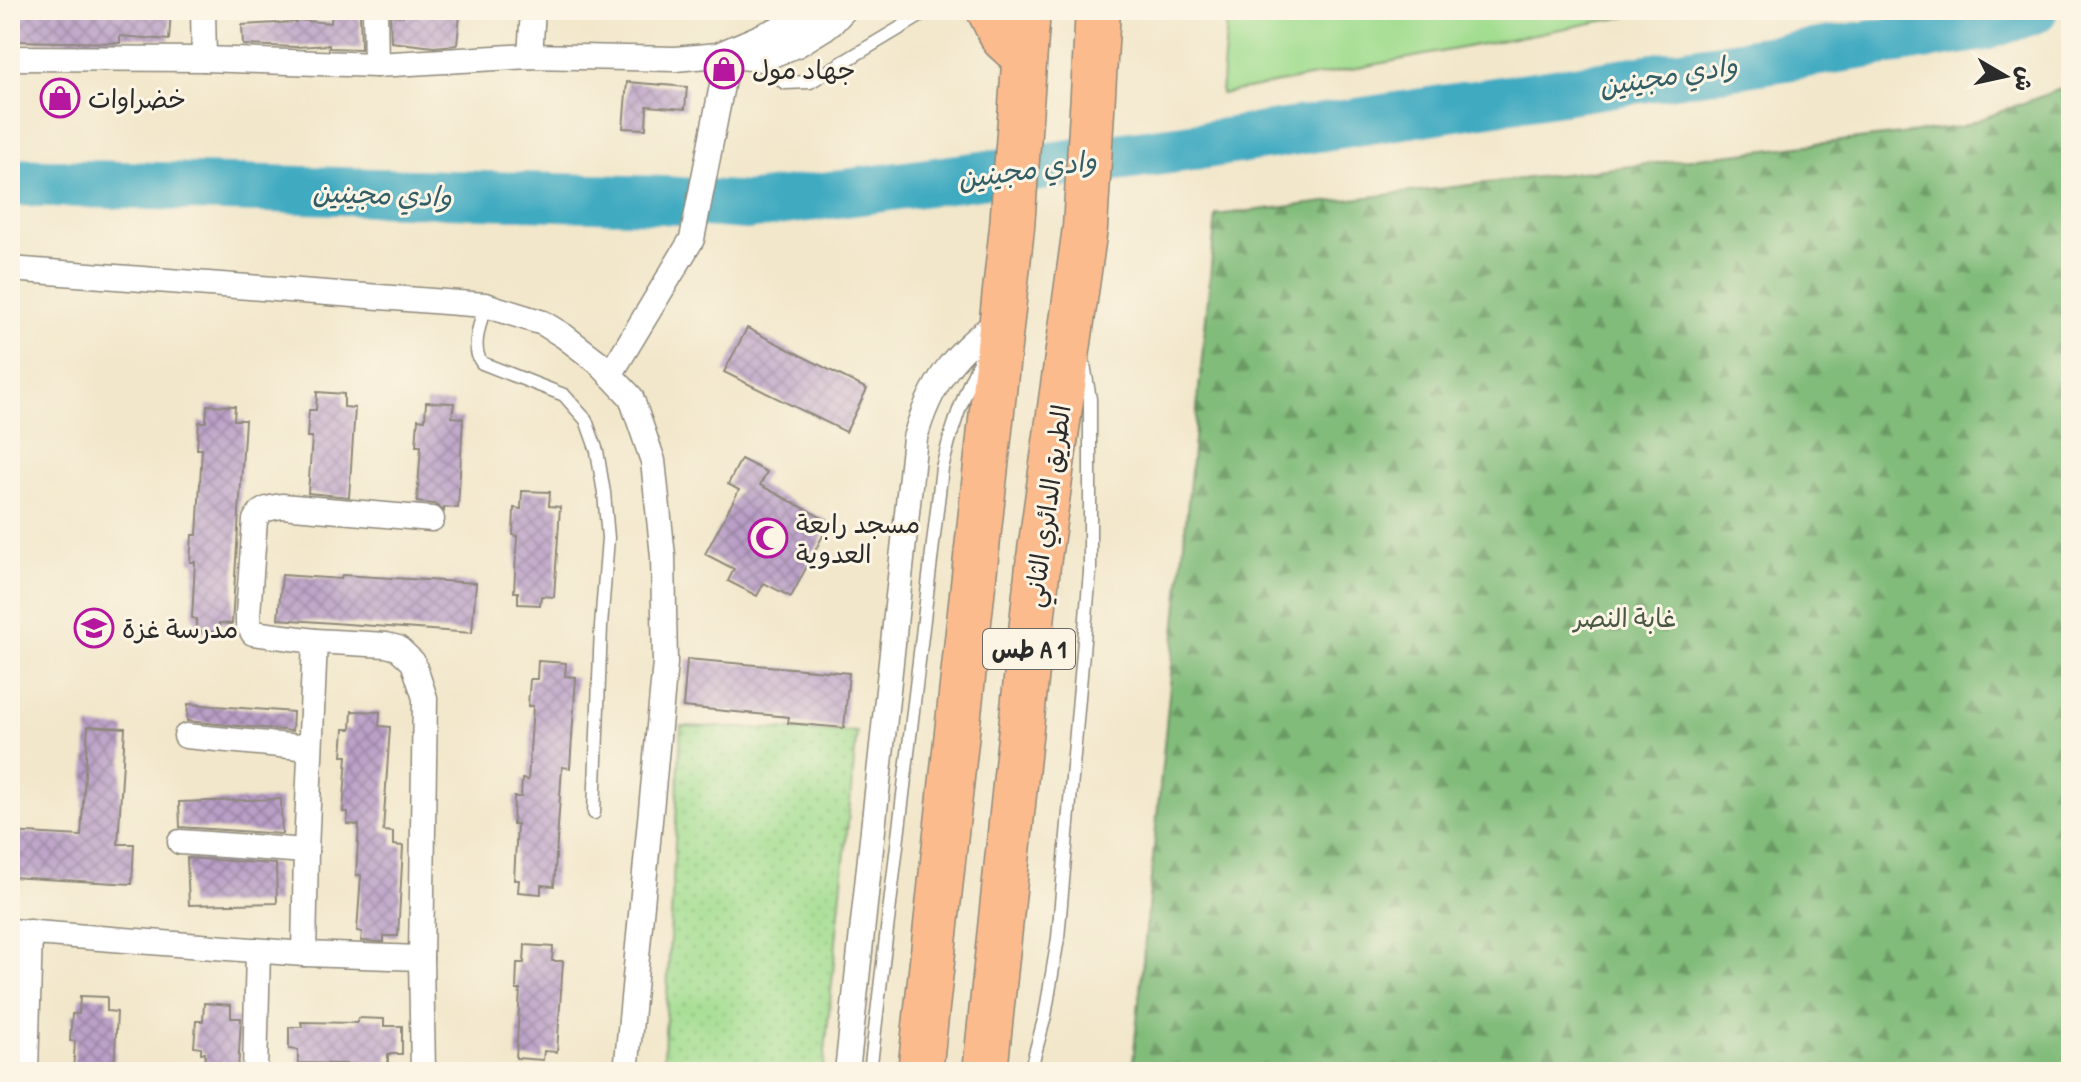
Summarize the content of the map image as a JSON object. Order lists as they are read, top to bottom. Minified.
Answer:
{"streets":{"highway":["الطريق الدائري الثاني","طس A 1"]},"water":["وادي مجينين"],"parks":["غابة النصر"],"places":{"shop":["جهاد مول","خضراوات"],"mosque":["مسجد رابعة العدوية"],"school or university":["مدرسة غزة"]},"north":"right"}
